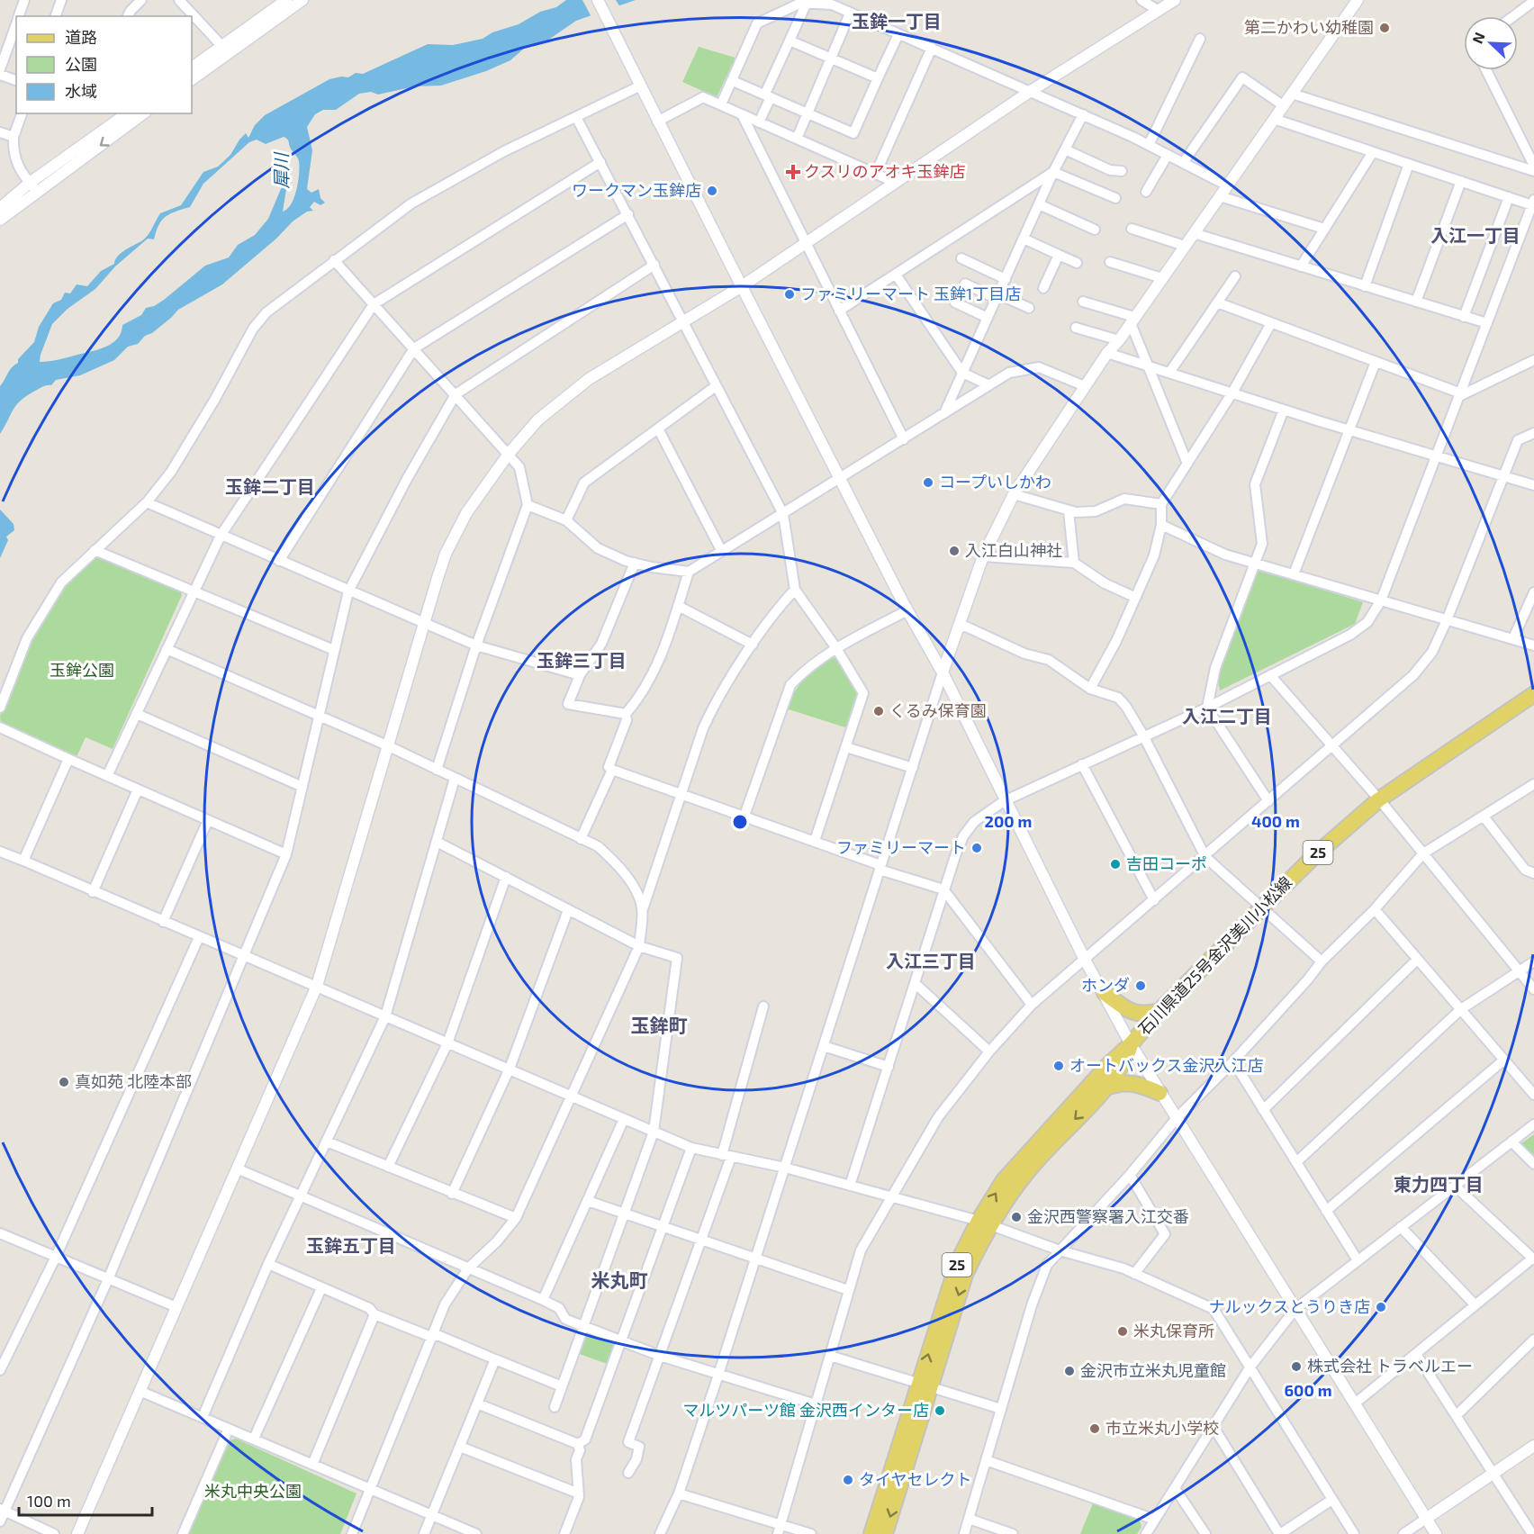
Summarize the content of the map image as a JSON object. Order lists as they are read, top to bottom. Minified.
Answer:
{"streets":{"main road":["25","石川県道25号金沢美川小松線"]},"districts":["玉鉾一丁目","入江一丁目","玉鉾二丁目","玉鉾三丁目","入江二丁目","入江三丁目","玉鉾町","東力四丁目","玉鉾五丁目","米丸町"],"water":["犀川"],"parks":["玉鉾公園","米丸中央公園"],"places":{"other":["第二かわい幼稚園","ワークマン玉鉾店","ファミリーマート 玉鉾1丁目店","コープいしかわ","入江白山神社","くるみ保育園","ファミリーマート","吉田コーポ","ホンダ","オートバックス金沢入江店","真如苑 北陸本部","金沢西警察署入江交番","ナルックスとうりき店","米丸保育所","株式会社 トラベルエー","金沢市立米丸児童館","マルツパーツ館 金沢西インター店","市立米丸小学校","タイヤセレクト"],"health":["クスリのアオキ玉鉾店"]},"legend":["道路","公園","水域"],"scale_bar":"100 m","north":"top left","rings":["200 m","400 m","600 m"]}
